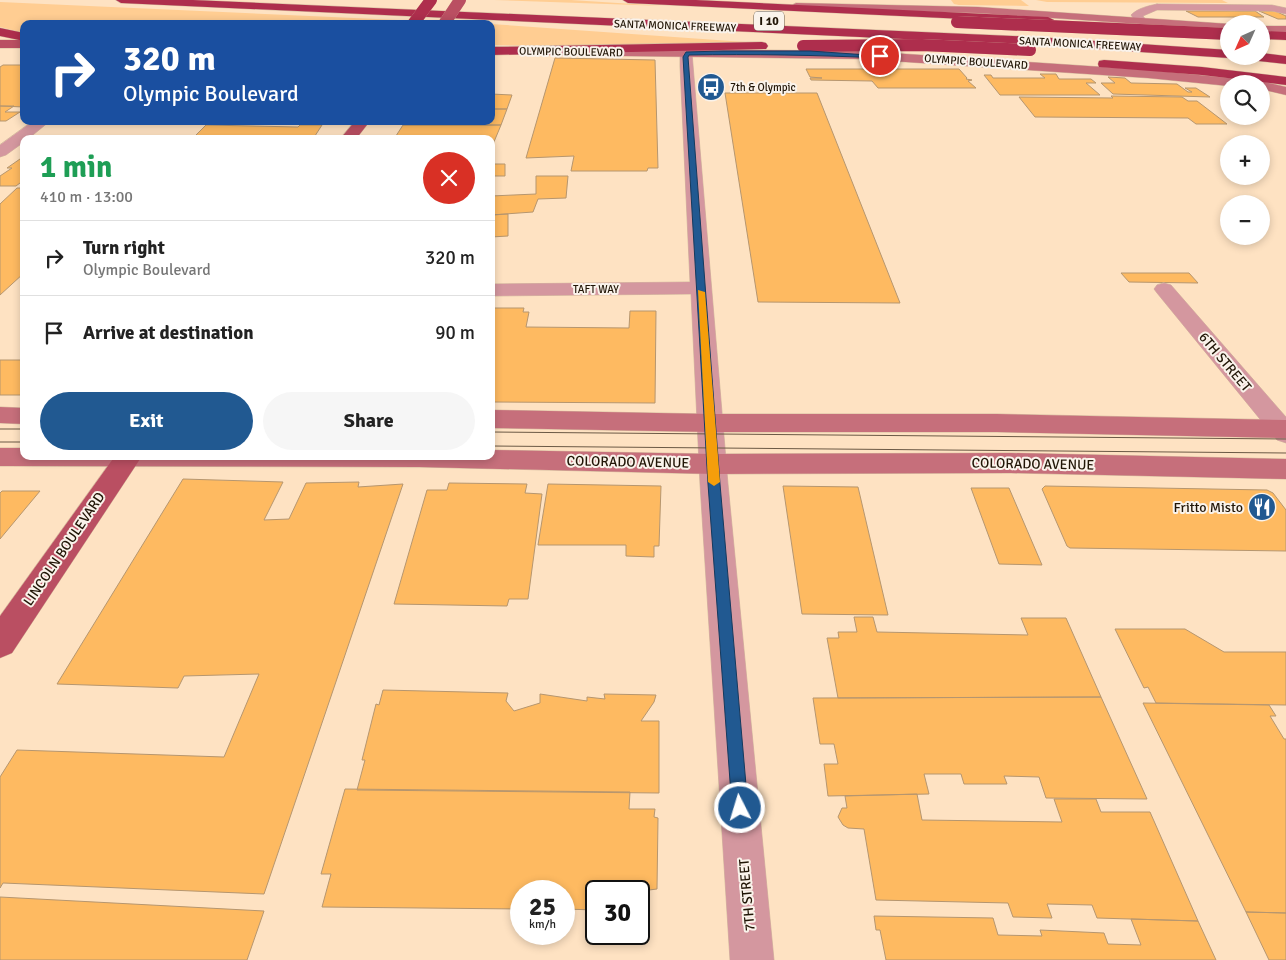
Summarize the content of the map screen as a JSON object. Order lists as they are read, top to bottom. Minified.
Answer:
{"streets":{"highway":["I 10","SANTA MONICA FREEWAY","OLYMPIC BOULEVARD"],"main road":["COLORADO AVENUE","LINCOLN BOULEVARD"],"street":["TAFT WAY","6TH STREET","7TH STREET"]},"crossings":[["OLYMPIC BOULEVARD","7TH STREET"],["TAFT WAY","7TH STREET"],["COLORADO AVENUE","7TH STREET"]],"places":{"bus stop":["7th & Olympic"],"restaurant":["Fritto Misto"]},"north":"bottom left","page":{"map_buttons":["+","−"],"turn":["320 m","Olympic Boulevard"],"heading":["1 min","410 m · 13:00"],"list":[{"name":"Turn right","note":"Olympic Boulevard","value":"320 m"},{"name":"Arrive at destination","value":"90 m"}],"buttons":["Exit","Share"],"speed":"25 km/h","limit":"30"}}
